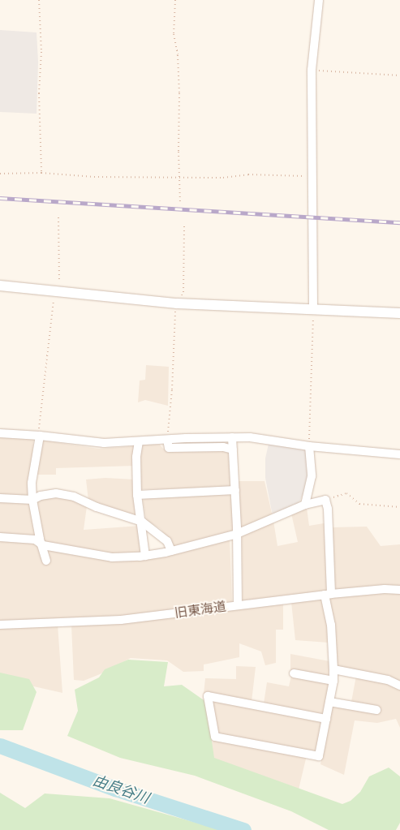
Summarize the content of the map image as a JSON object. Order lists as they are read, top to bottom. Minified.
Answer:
{"streets":{"street":["旧東海道"]},"water":["由良谷川"]}
